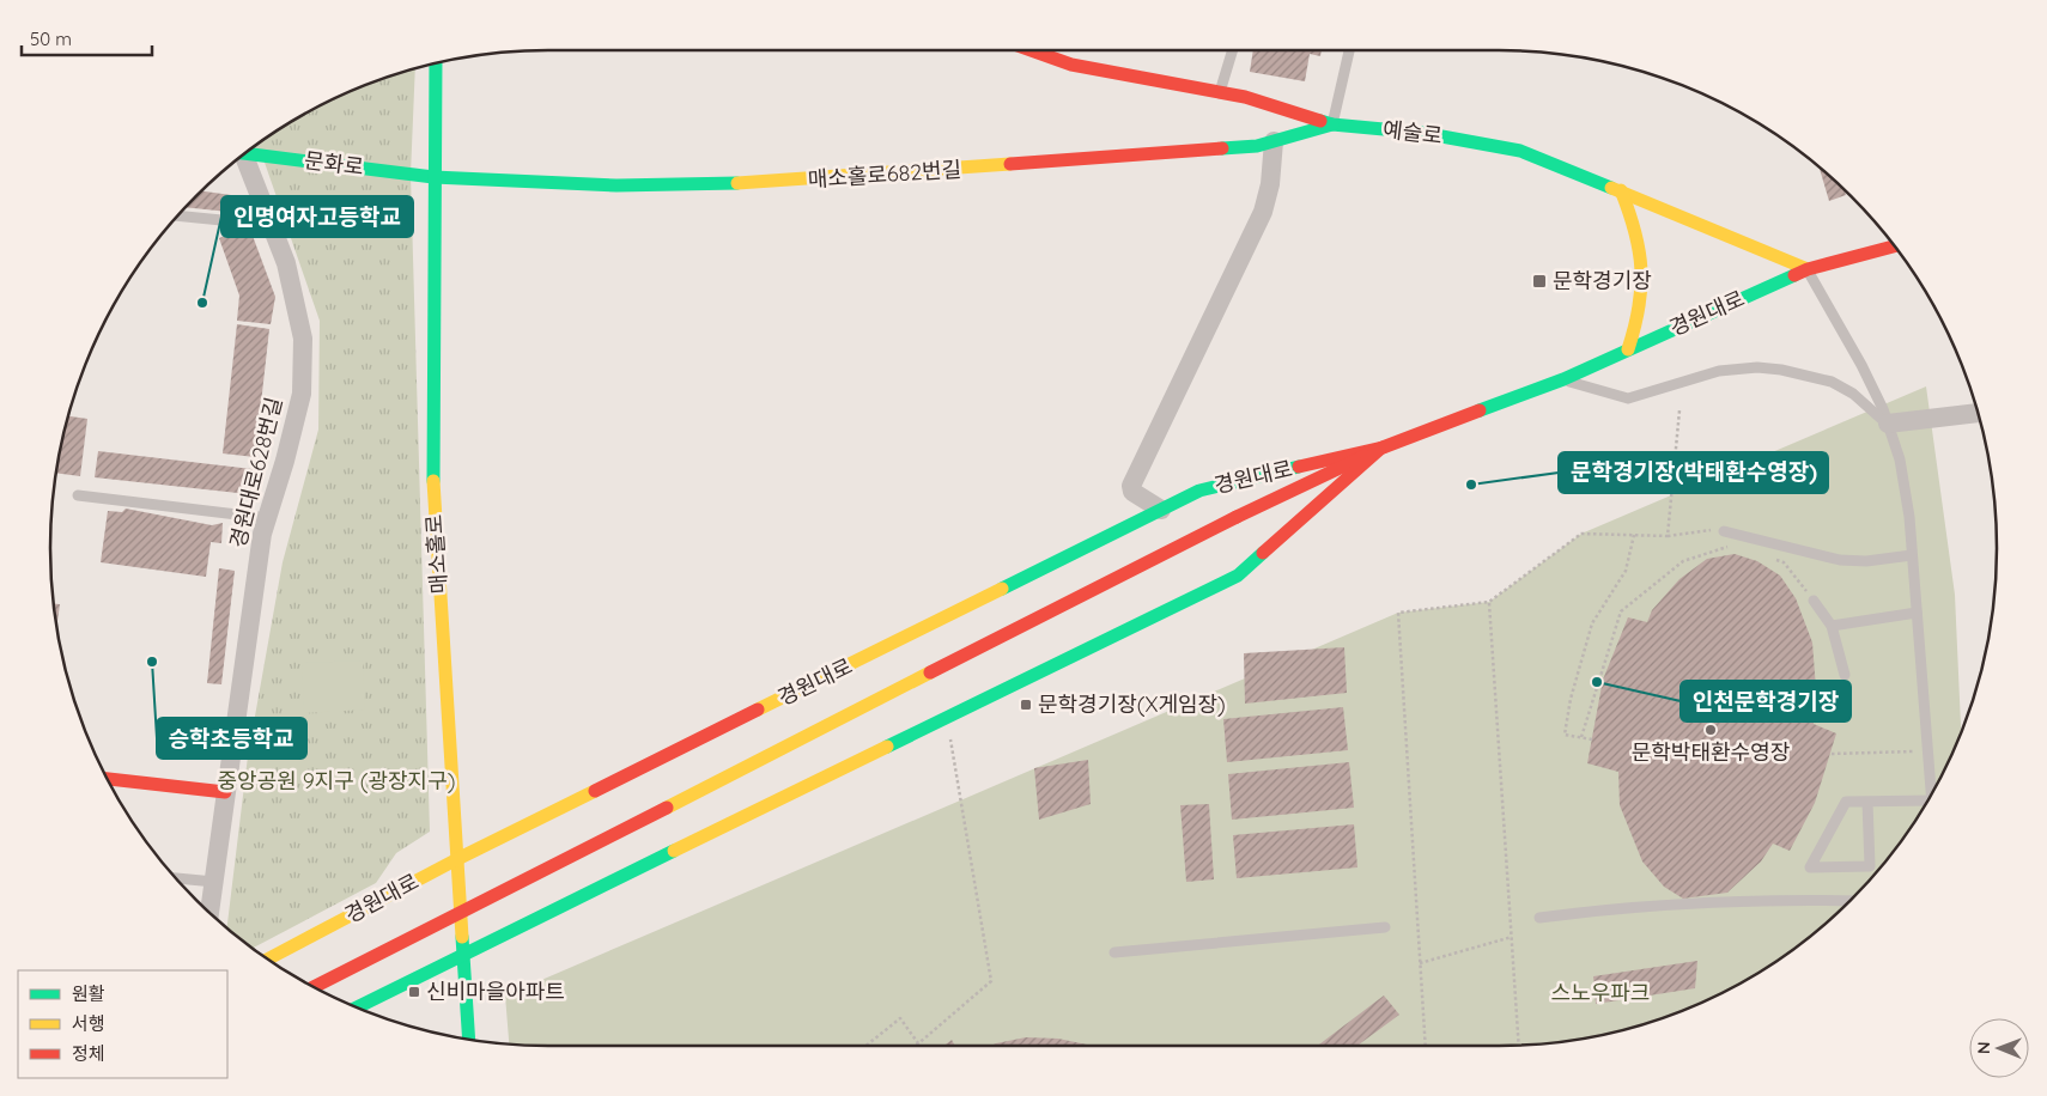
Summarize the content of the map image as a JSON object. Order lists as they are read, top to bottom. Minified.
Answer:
{"streets":{"main road":["예술로","문화로","매소홀로682번길","경원대로","매소홀로"],"street":["경원대로628번길"]},"crossings":[["예술로","매소홀로682번길"],["예술로","경원대로"],["문화로","매소홀로682번길"],["문화로","매소홀로"],["매소홀로682번길","매소홀로"],["경원대로","매소홀로"]],"parks":["중앙공원 9지구 (광장지구)","스노우파크"],"places":{"transit":["문학경기장","문학경기장(X게임장)","신비마을아파트"],"other":["인명여자고등학교","문학경기장(박태환수영장)","승학초등학교","인천문학경기장","문학박태환수영장"]},"legend":["원활","서행","정체"],"scale_bar":"50 m","north":"left"}
